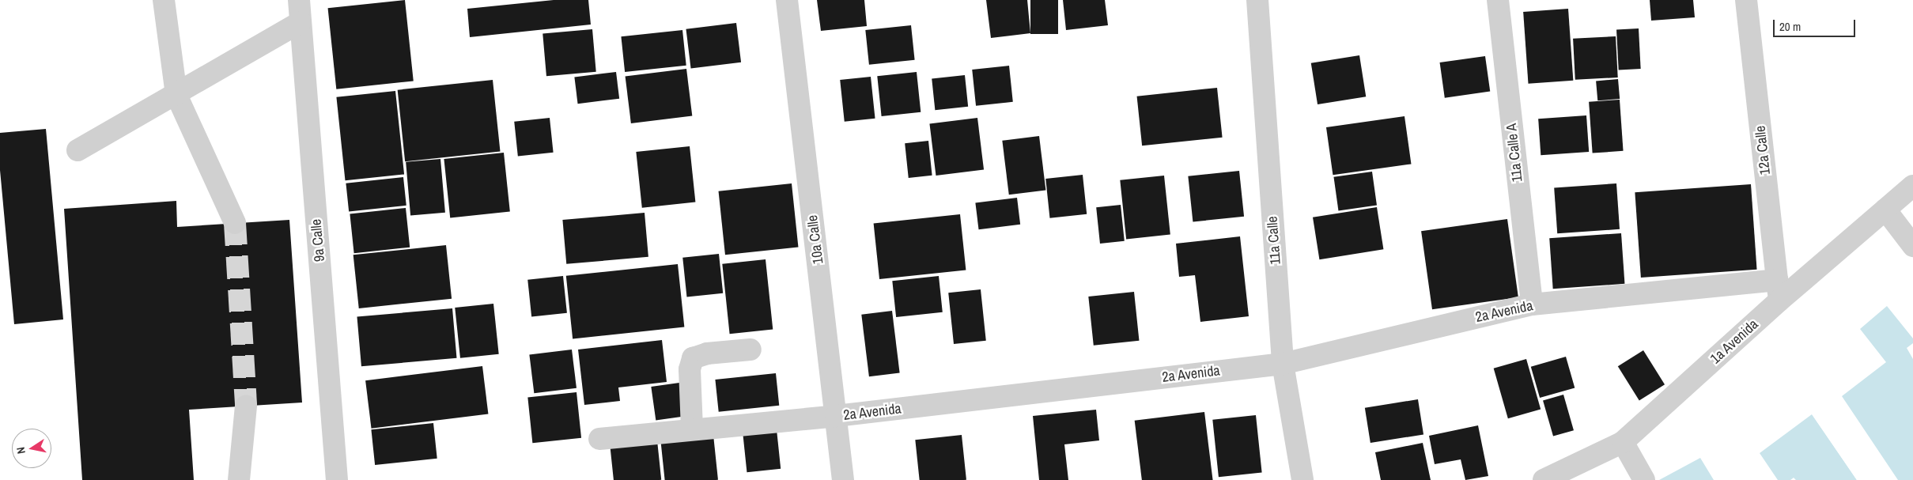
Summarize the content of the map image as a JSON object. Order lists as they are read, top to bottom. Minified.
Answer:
{"streets":{"street":["12a Calle","11a Calle A","10a Calle","9a Calle","11a Calle","2a Avenida","1a Avenida"]},"crossings":[["12a Calle","2a Avenida"],["12a Calle","1a Avenida"],["11a Calle A","2a Avenida"],["10a Calle","2a Avenida"],["11a Calle","2a Avenida"]],"scale_bar":"20 m","north":"left"}
